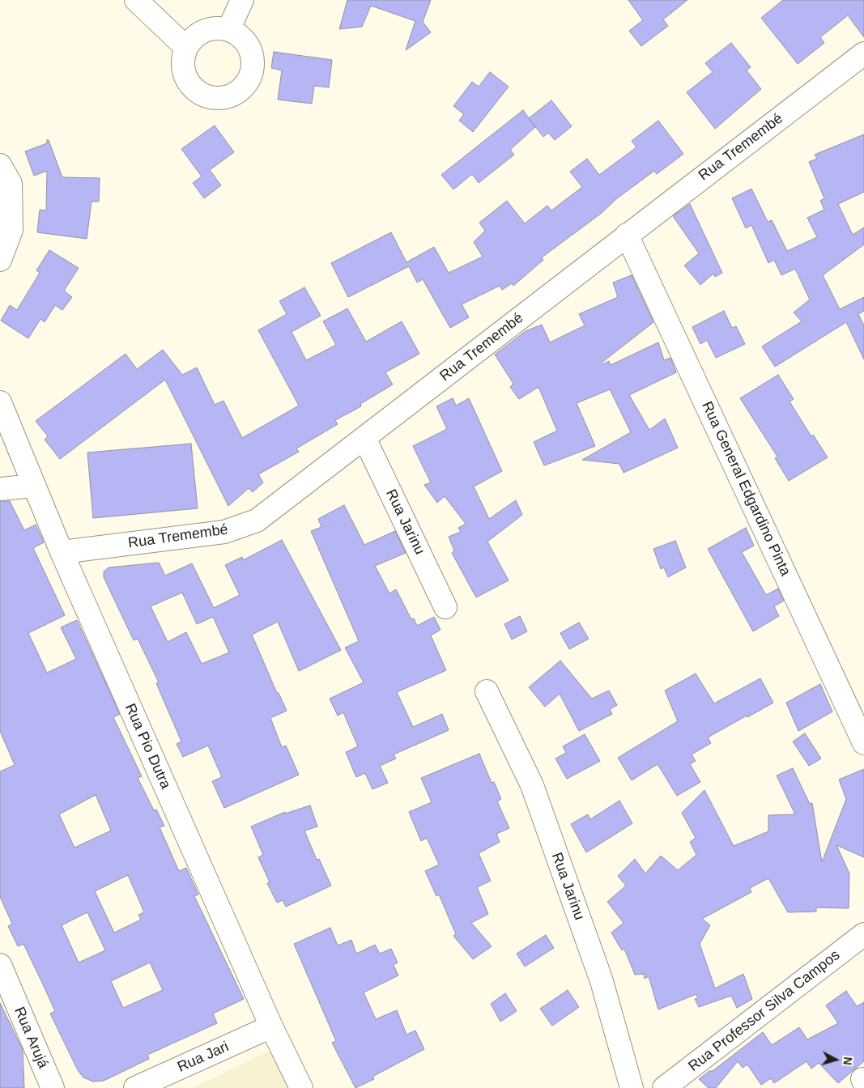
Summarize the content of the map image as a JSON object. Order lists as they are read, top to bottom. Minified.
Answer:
{"streets":{"street":["Rua Tremembé","Rua General Edgardino Pinta","Rua Jarinu","Rua Pio Dutra","Rua Professor Silva Campos","Rua Arujá","Rua Jari"]},"crossings":[["Rua Tremembé","Rua General Edgardino Pinta"],["Rua Tremembé","Rua Jarinu"],["Rua Tremembé","Rua Pio Dutra"],["Rua Pio Dutra","Rua Jari"]],"north":"right"}
